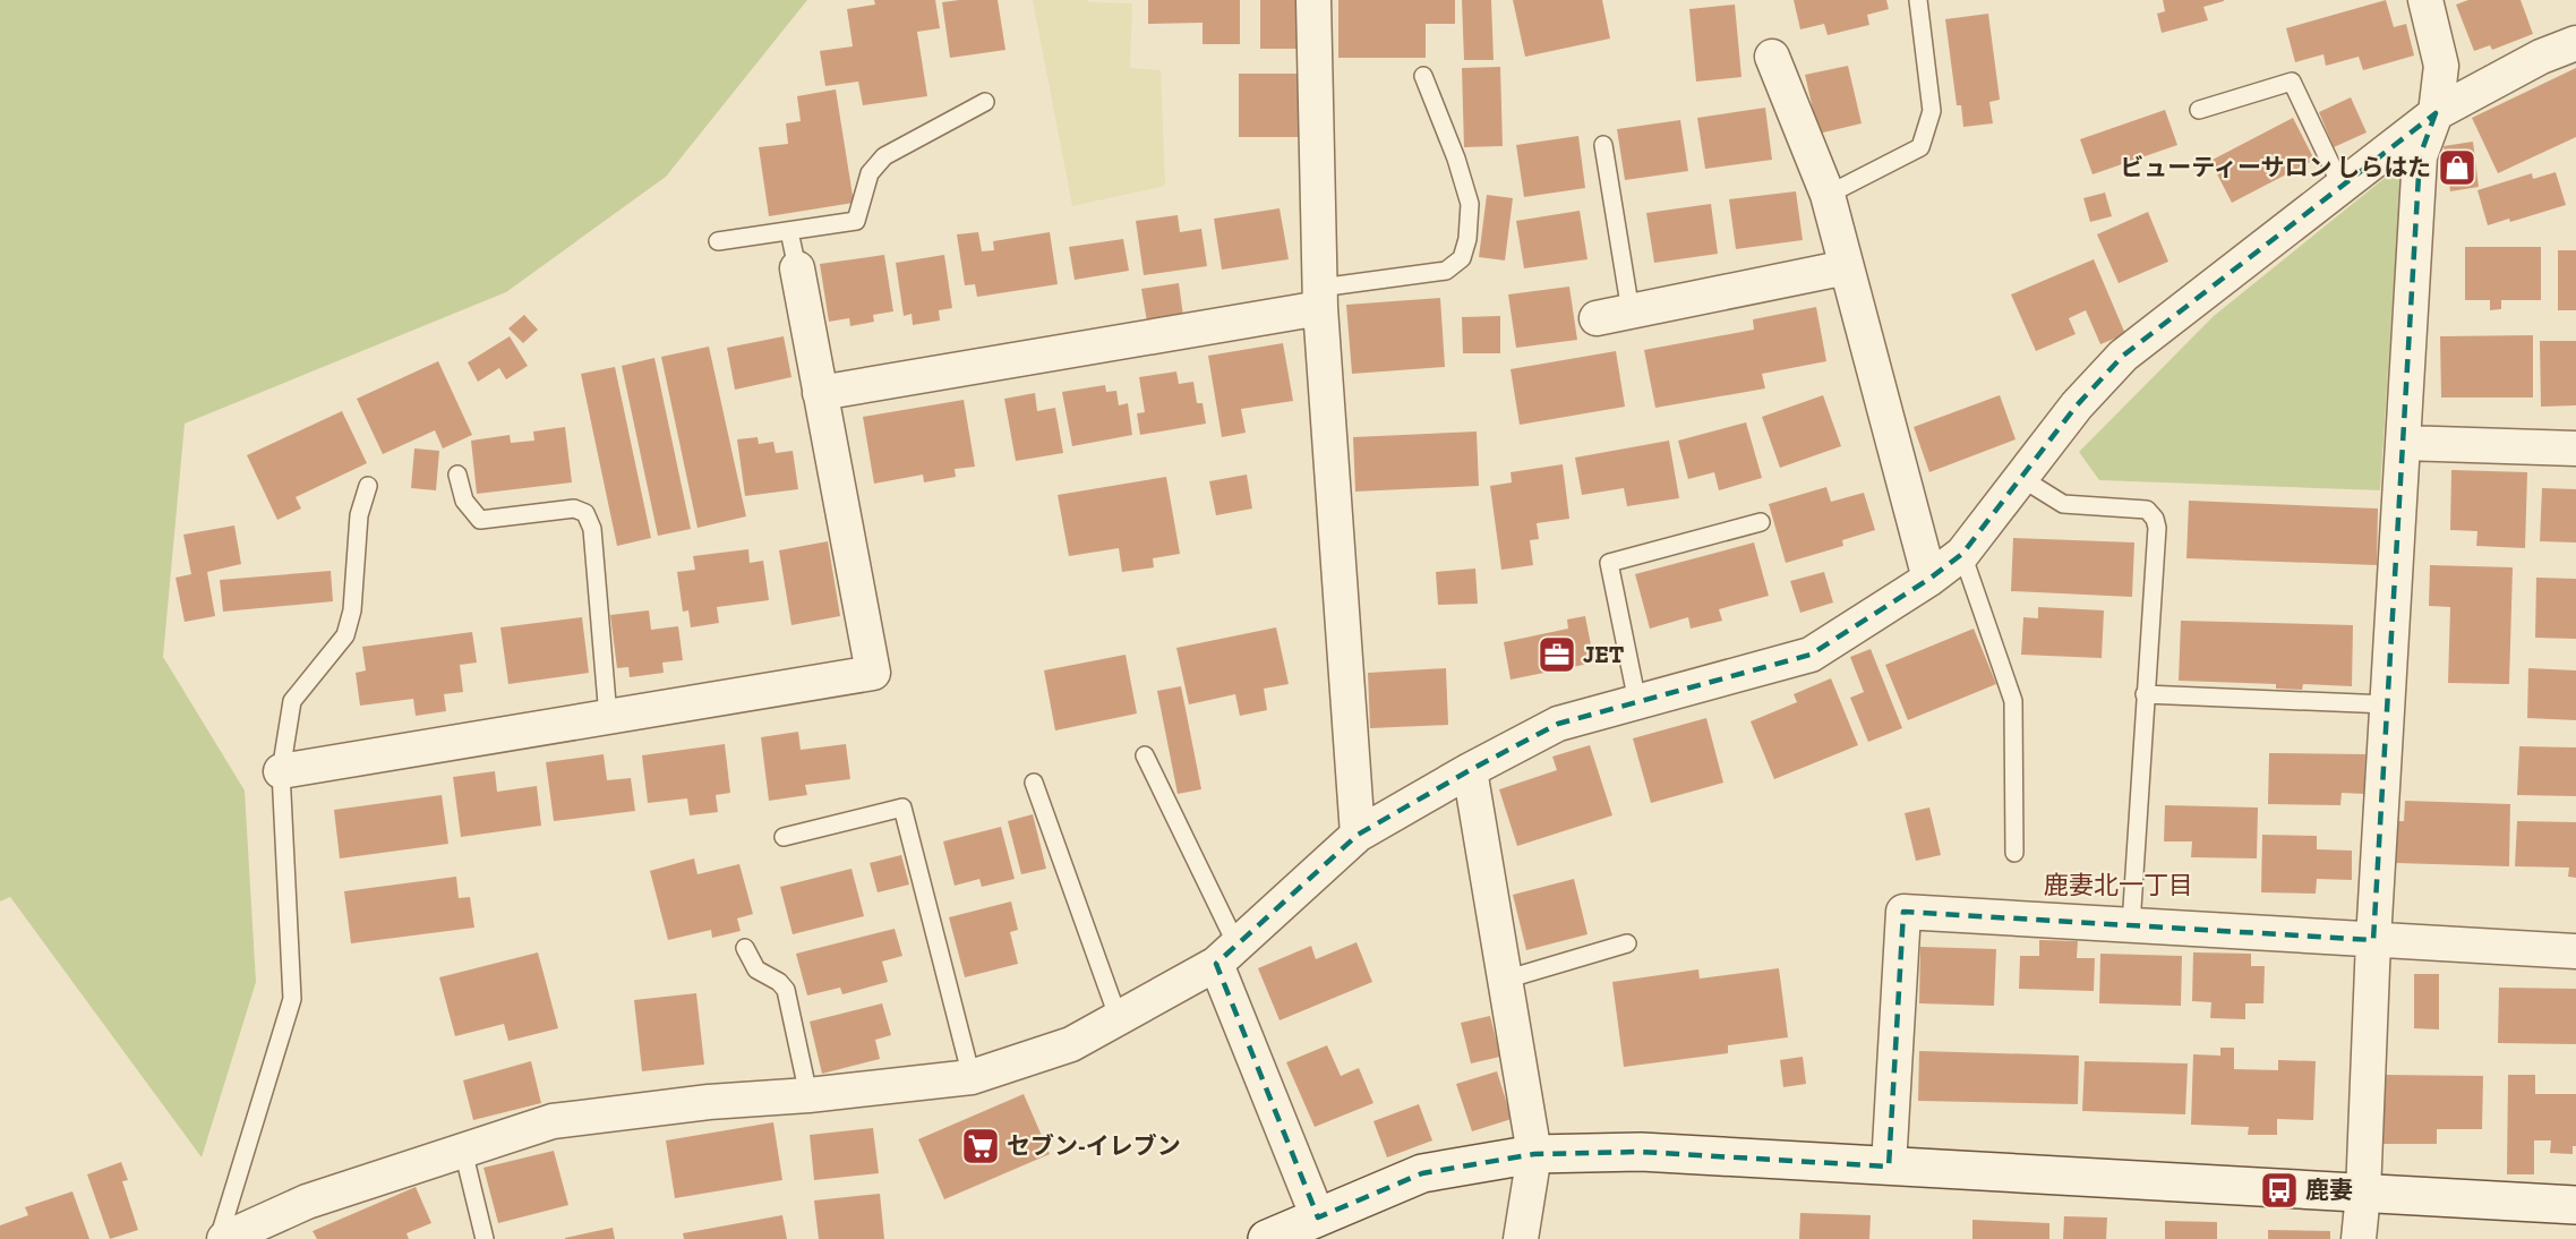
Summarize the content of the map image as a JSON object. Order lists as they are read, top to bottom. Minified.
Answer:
{"districts":["鹿妻北一丁目"],"places":{"shop":["ビューティーサロン しらはた"],"office":["JET"],"supermarket":["セブン-イレブン"],"bus stop":["鹿妻"]}}
